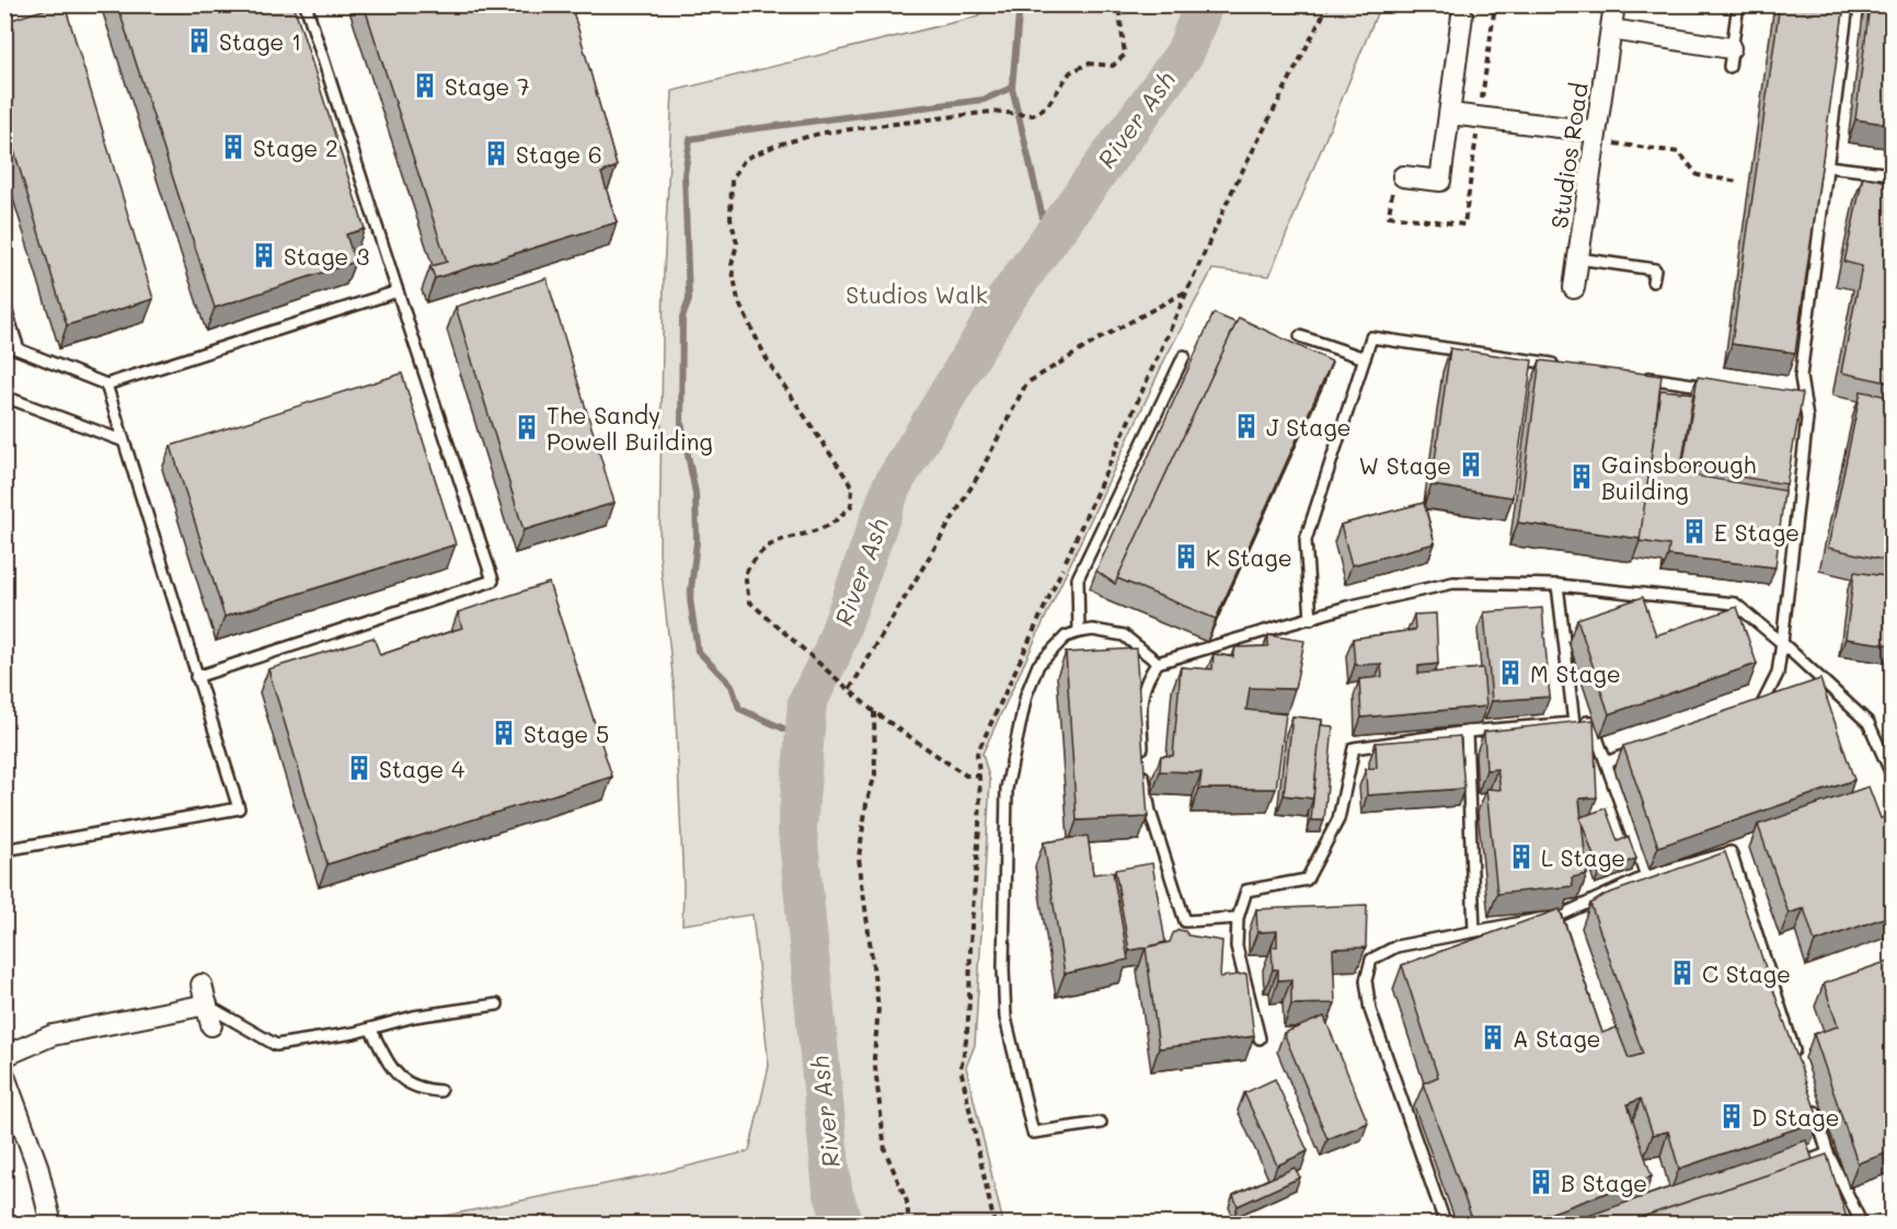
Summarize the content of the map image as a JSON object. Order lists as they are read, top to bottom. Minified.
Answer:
{"streets":{"street":["Studios Road"]},"water":["River Ash"],"parks":["Studios Walk"],"places":{"building":["Stage 1","Stage 7","Stage 2","Stage 6","Stage 3","J Stage","The Sandy Powell Building","W Stage","Gainsborough Building","E Stage","K Stage","M Stage","Stage 5","Stage 4","L Stage","C Stage","A Stage","D Stage","B Stage"]}}
